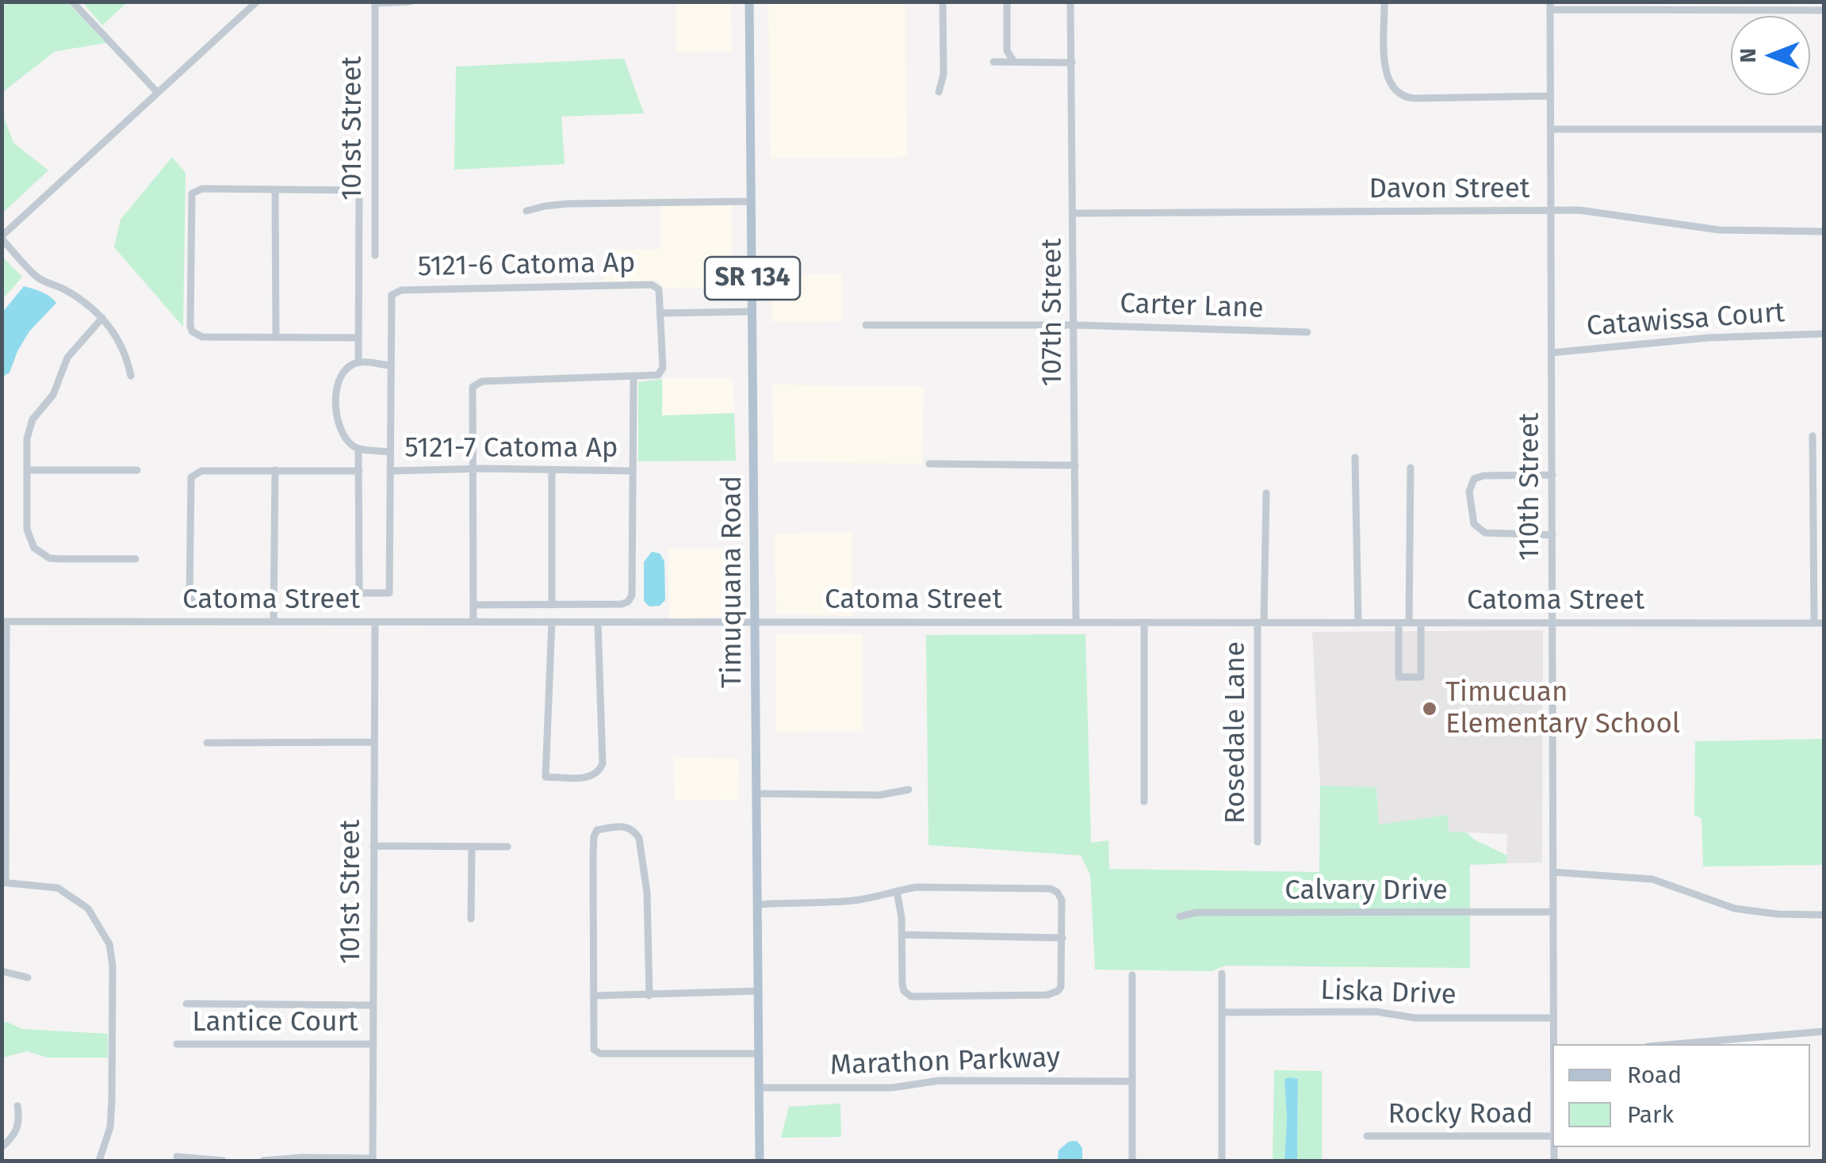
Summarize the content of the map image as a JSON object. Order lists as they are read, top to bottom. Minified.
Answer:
{"streets":{"main road":["SR 134","Timuquana Road"],"street":["101st Street","Davon Street","5121-6 Catoma Ap","Carter Lane","107th Street","Catawissa Court","5121-7 Catoma Ap","110th Street","Catoma Street","Rosedale Lane","Calvary Drive","Liska Drive","Lantice Court","Marathon Parkway","Rocky Road"]},"crossings":[["101st Street","Catoma Street"],["101st Street","Lantice Court"],["Davon Street","107th Street"],["Davon Street","110th Street"],["5121-6 Catoma Ap","5121-7 Catoma Ap"],["5121-6 Catoma Ap","Catoma Street"],["Carter Lane","107th Street"],["107th Street","Catoma Street"],["Catawissa Court","110th Street"],["110th Street","Catoma Street"],["110th Street","Calvary Drive"],["110th Street","Liska Drive"],["Timuquana Road","Catoma Street"],["Timuquana Road","Marathon Parkway"],["Catoma Street","Rosedale Lane"]],"places":["Timucuan Elementary School"],"legend":["Road","Park"],"north":"left"}
